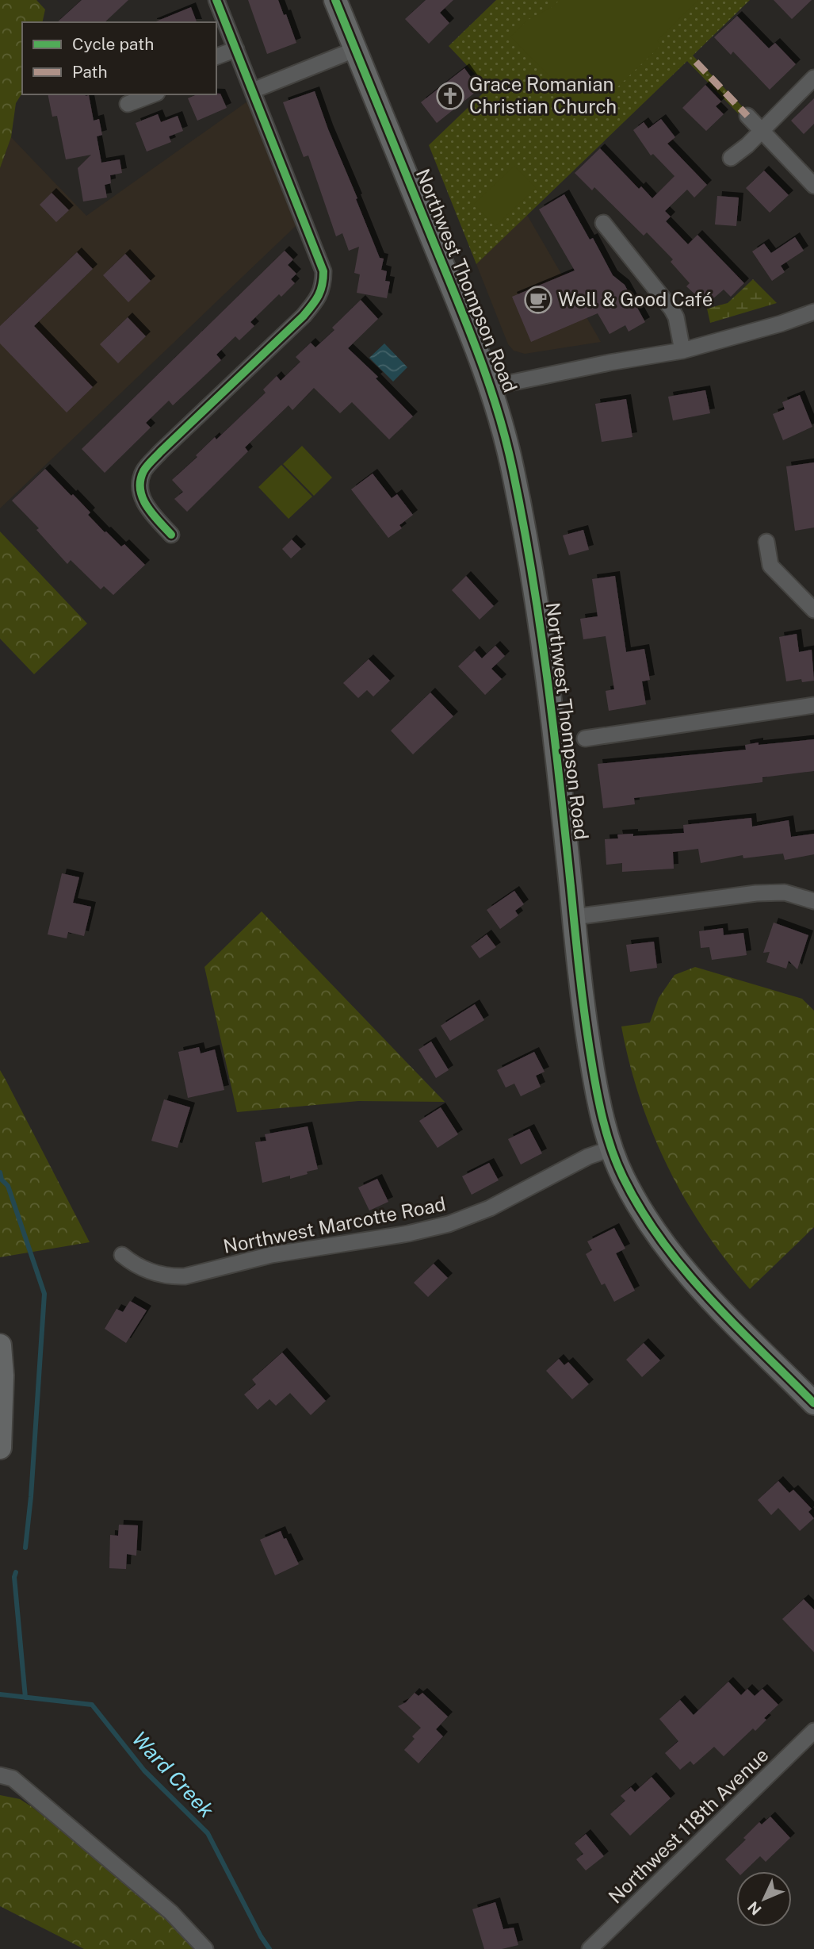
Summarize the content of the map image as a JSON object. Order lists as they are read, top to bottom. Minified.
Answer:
{"streets":{"street":["Northwest Thompson Road","Northwest Marcotte Road","Northwest 118th Avenue"]},"crossings":[["Northwest Thompson Road","Northwest Marcotte Road"]],"water":["Ward Creek"],"places":{"church":["Grace Romanian Christian Church"],"cafe":["Well & Good Café"]},"legend":["Cycle path","Path"],"north":"bottom left"}
